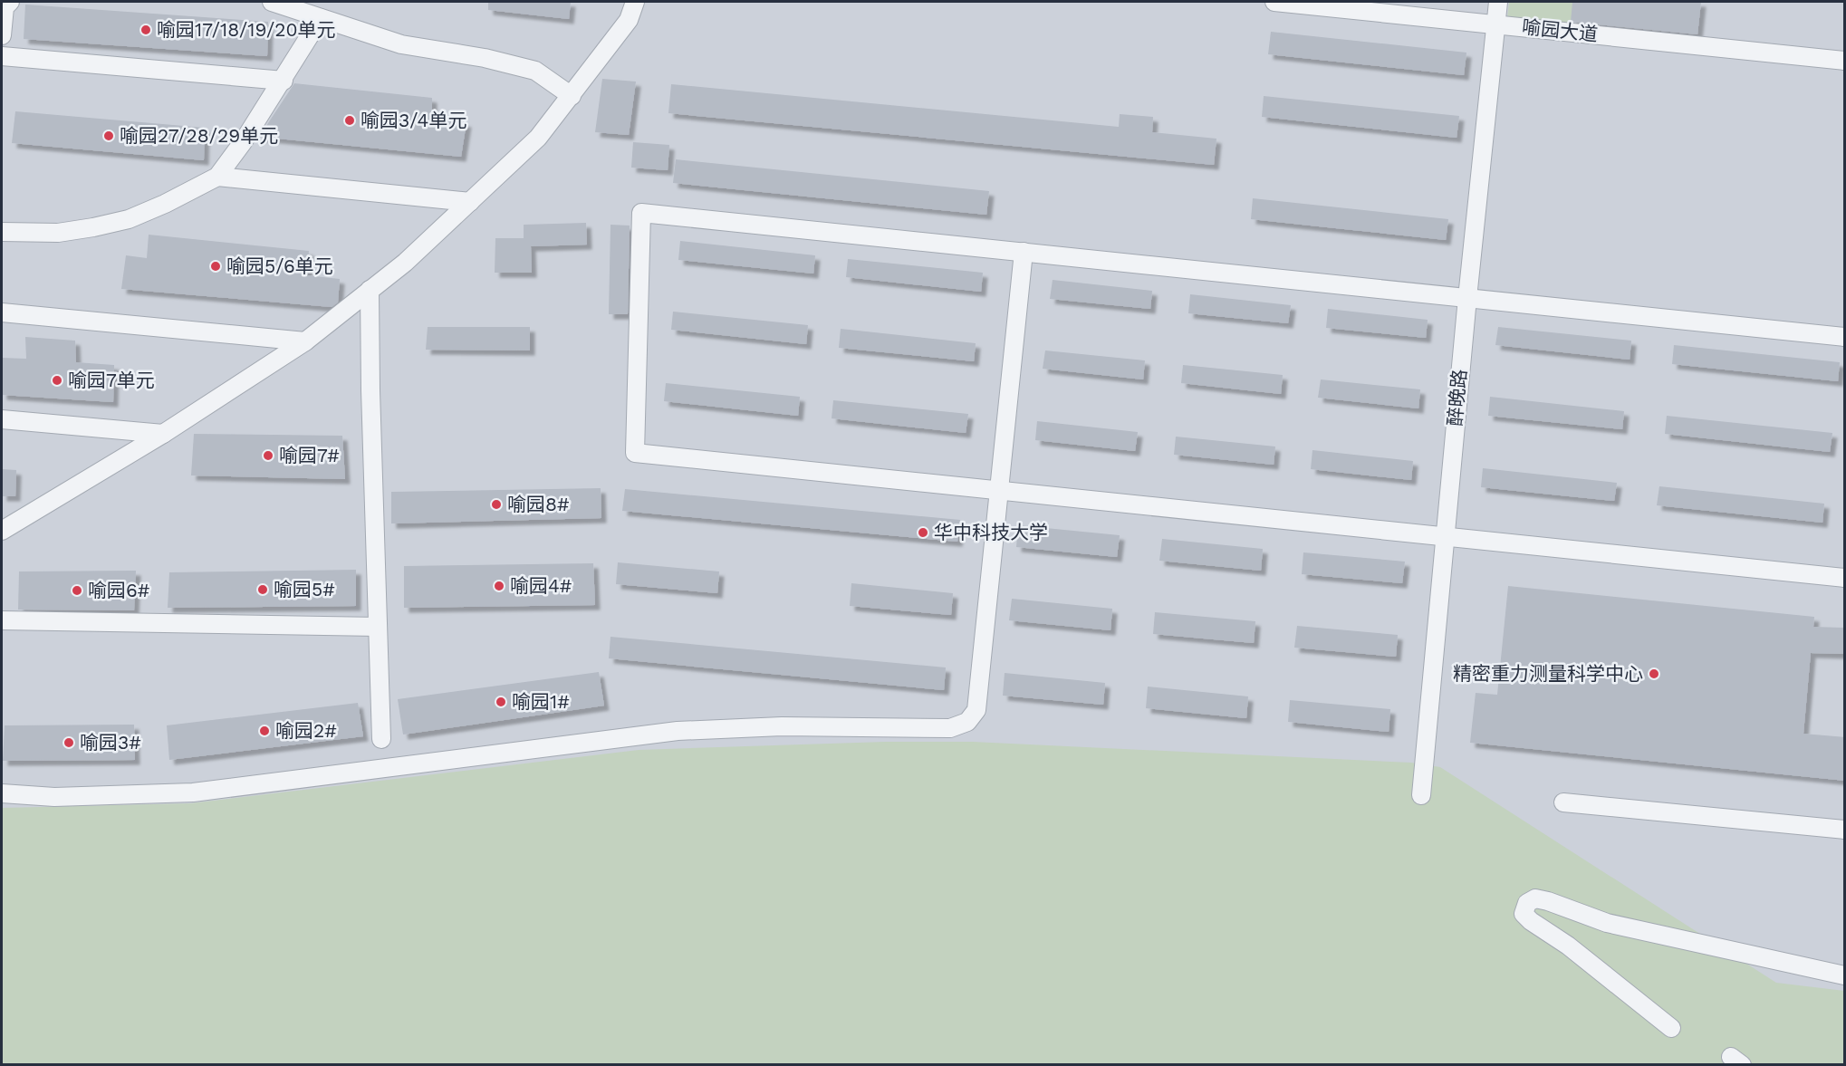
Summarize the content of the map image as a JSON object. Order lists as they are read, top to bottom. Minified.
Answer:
{"streets":{"street":["喻园大道","醉晚路"]},"crossings":[["喻园大道","醉晚路"]],"places":["喻园17/18/19/20单元","喻园3/4单元","喻园27/28/29单元","喻园5/6单元","喻园7单元","喻园7#","喻园8#","华中科技大学","喻园4#","喻园5#","喻园6#","精密重力测量科学中心","喻园1#","喻园2#","喻园3#"]}
